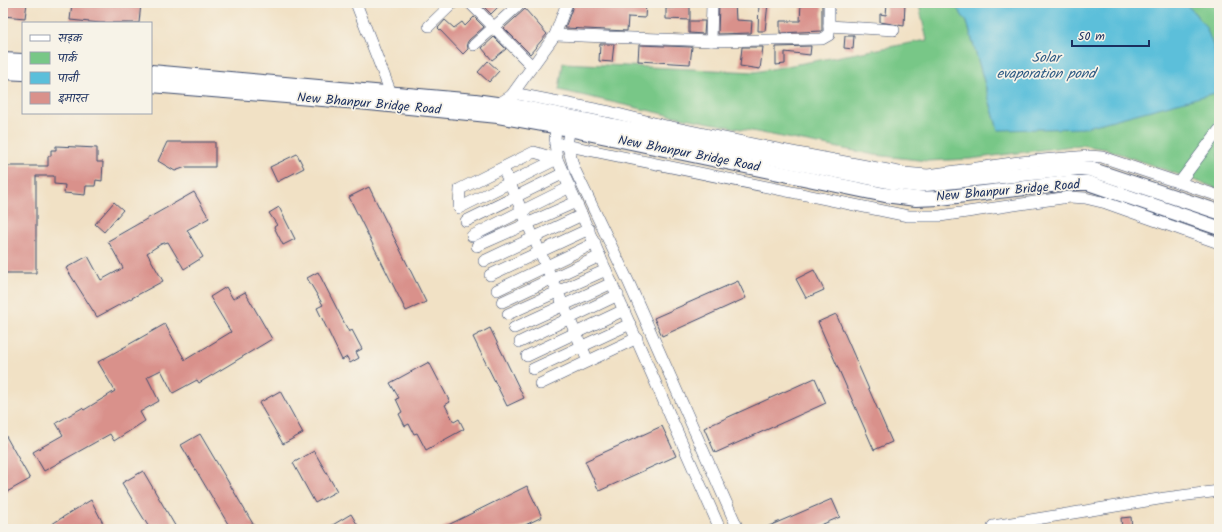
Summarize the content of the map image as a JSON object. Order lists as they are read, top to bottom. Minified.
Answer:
{"streets":{"street":["New Bhanpur Bridge Road"]},"water":["Solar evaporation pond"],"legend":["सड़क","पार्क","पानी","इमारत"],"scale_bar":"50 m"}
